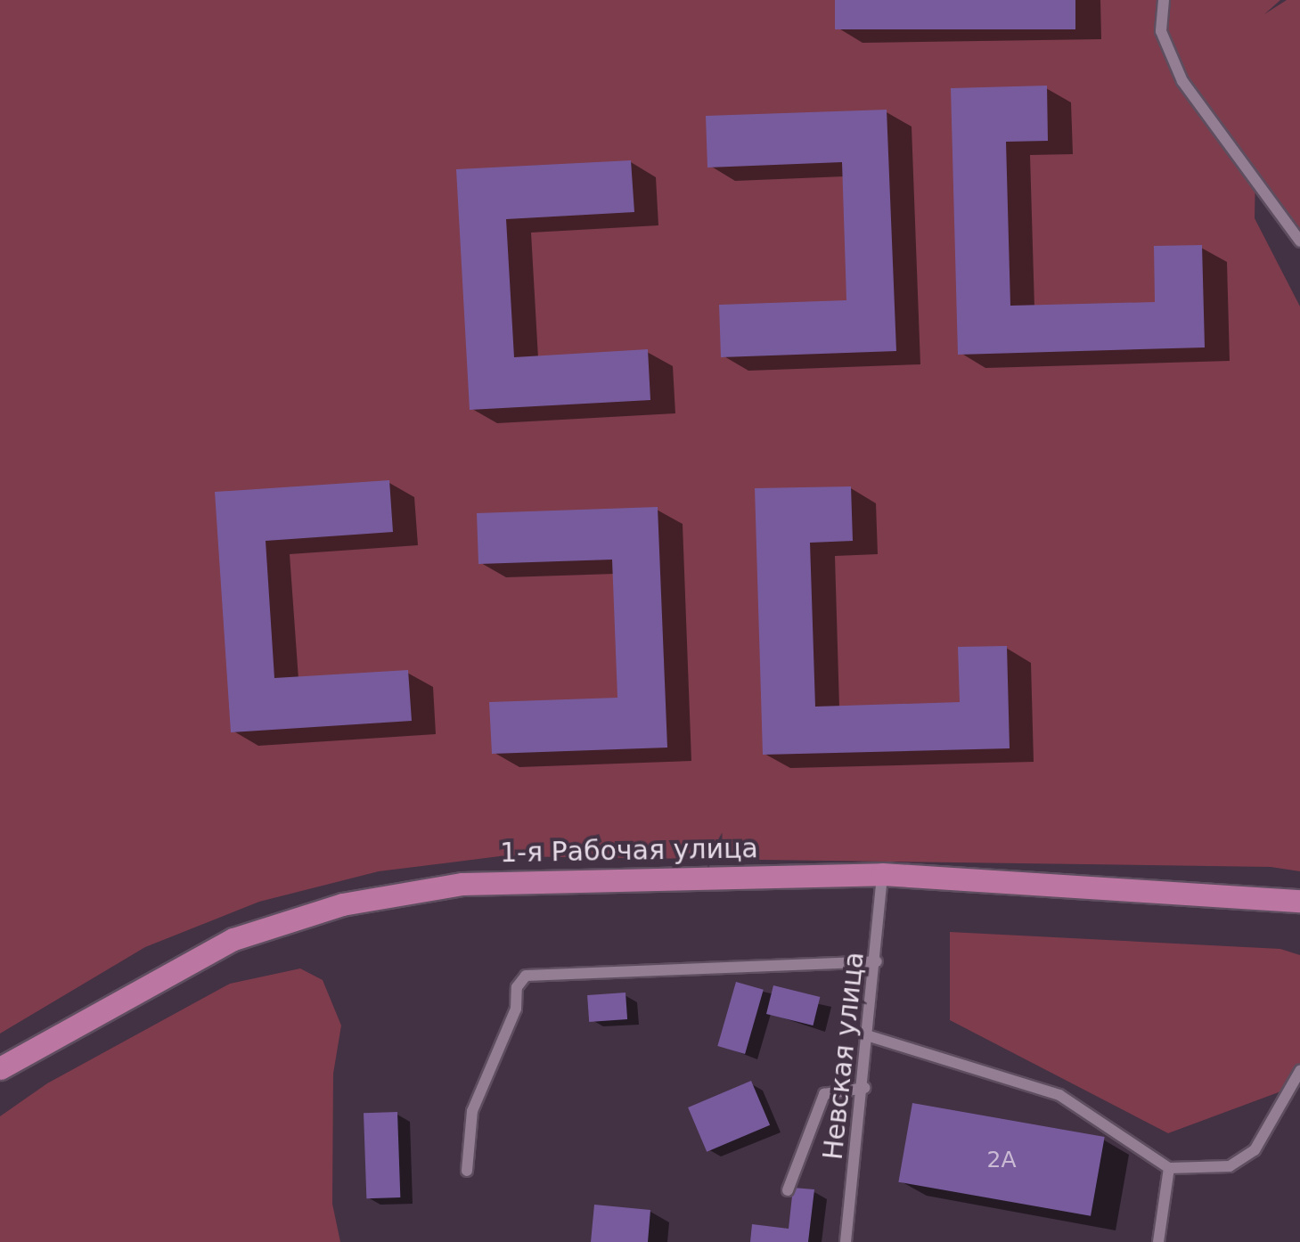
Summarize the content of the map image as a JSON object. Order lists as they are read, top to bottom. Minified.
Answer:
{"streets":{"main road":["1-я Рабочая улица"],"lane":["Невская улица"]},"crossings":[["1-я Рабочая улица","Невская улица"]],"house_numbers":["2А"]}
